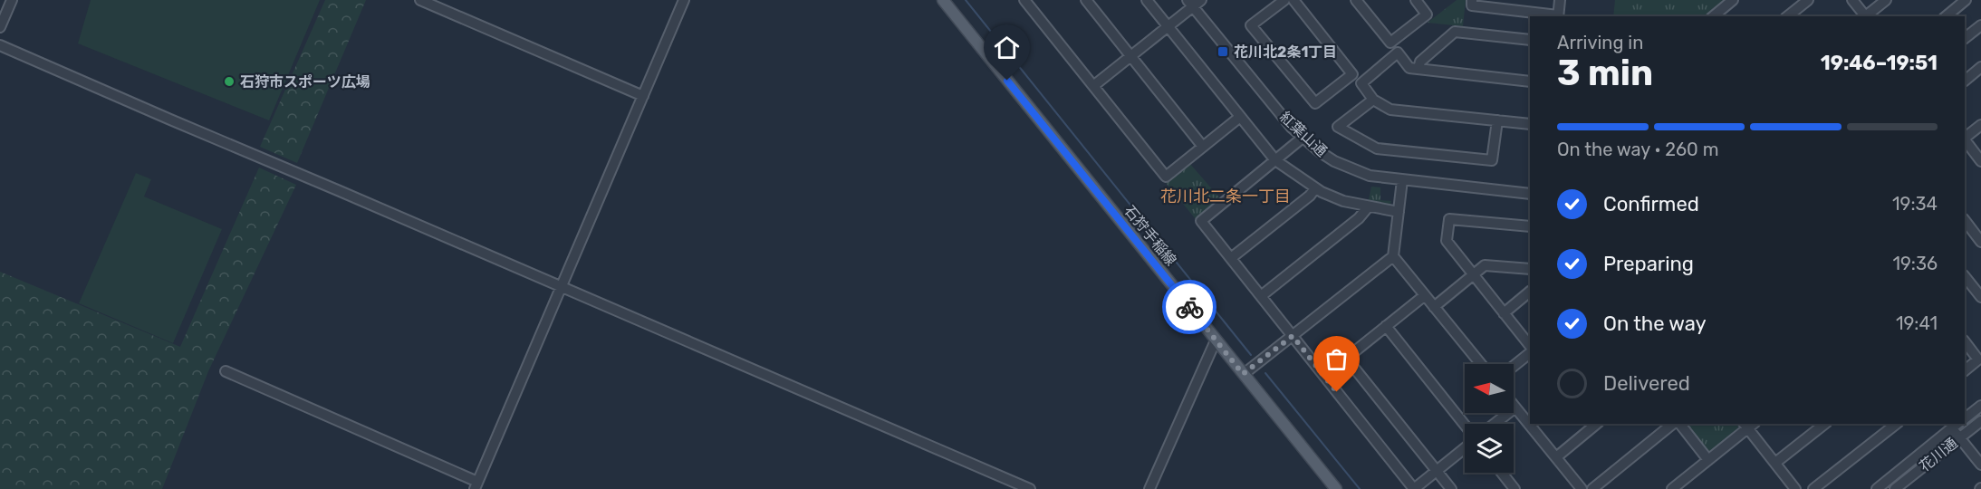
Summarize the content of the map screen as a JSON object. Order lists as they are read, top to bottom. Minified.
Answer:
{"streets":{"main road":["石狩手稲線"],"street":["紅葉山通","花川通"]},"districts":["花川北二条一丁目"],"places":{"transit":["花川北2条1丁目"],"other":["石狩市スポーツ広場"]},"north":"left","page":{"heading":["3 min","Arriving in","19:46–19:51"],"bar":"On the way · 260 m","list":[["Confirmed","19:34"],["Preparing","19:36"],["On the way","19:41"],"Delivered"]}}
